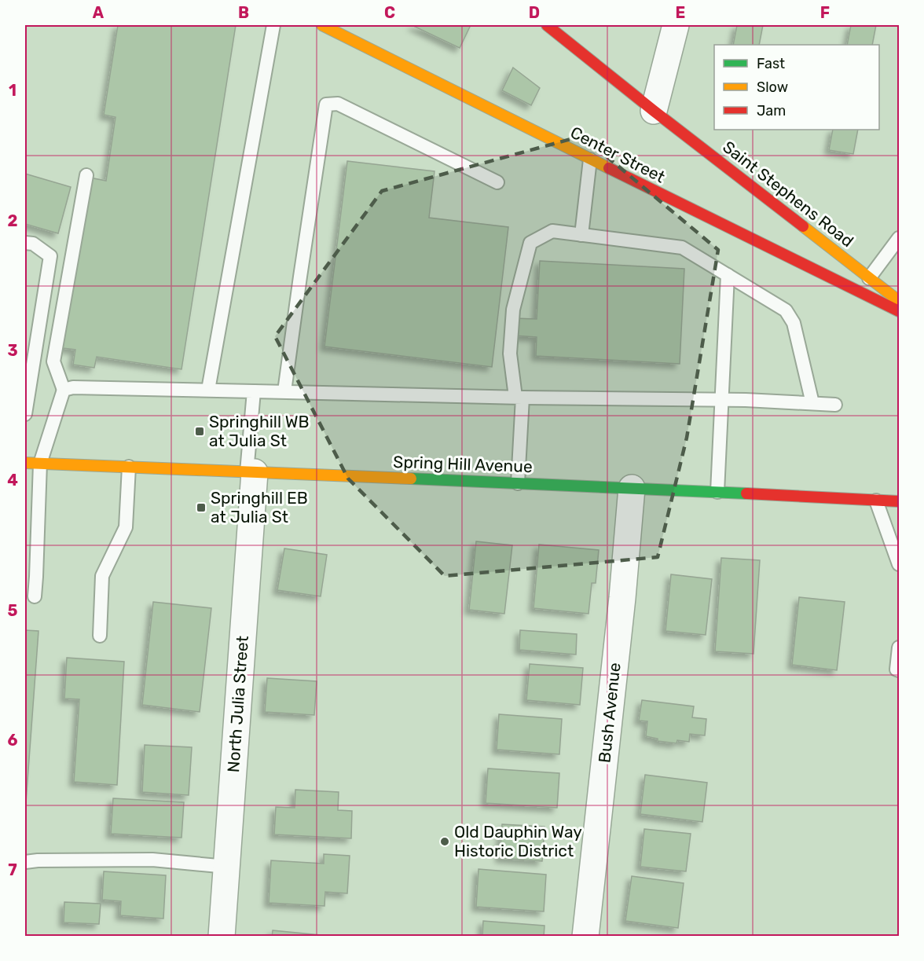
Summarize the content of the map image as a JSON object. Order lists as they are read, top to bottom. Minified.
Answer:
{"streets":{"main road":["Center Street","Saint Stephens Road","Spring Hill Avenue"],"street":["North Julia Street","Bush Avenue"]},"crossings":[["Spring Hill Avenue","North Julia Street"],["Spring Hill Avenue","Bush Avenue"]],"places":{"transit":["Springhill WB at Julia St","Springhill EB at Julia St"],"other":["Old Dauphin Way Historic District"]},"legend":["Fast","Slow","Jam"],"grid":{"columns":["A","B","C","D","E","F"],"rows":["1","2","3","4","5","6","7"]}}
